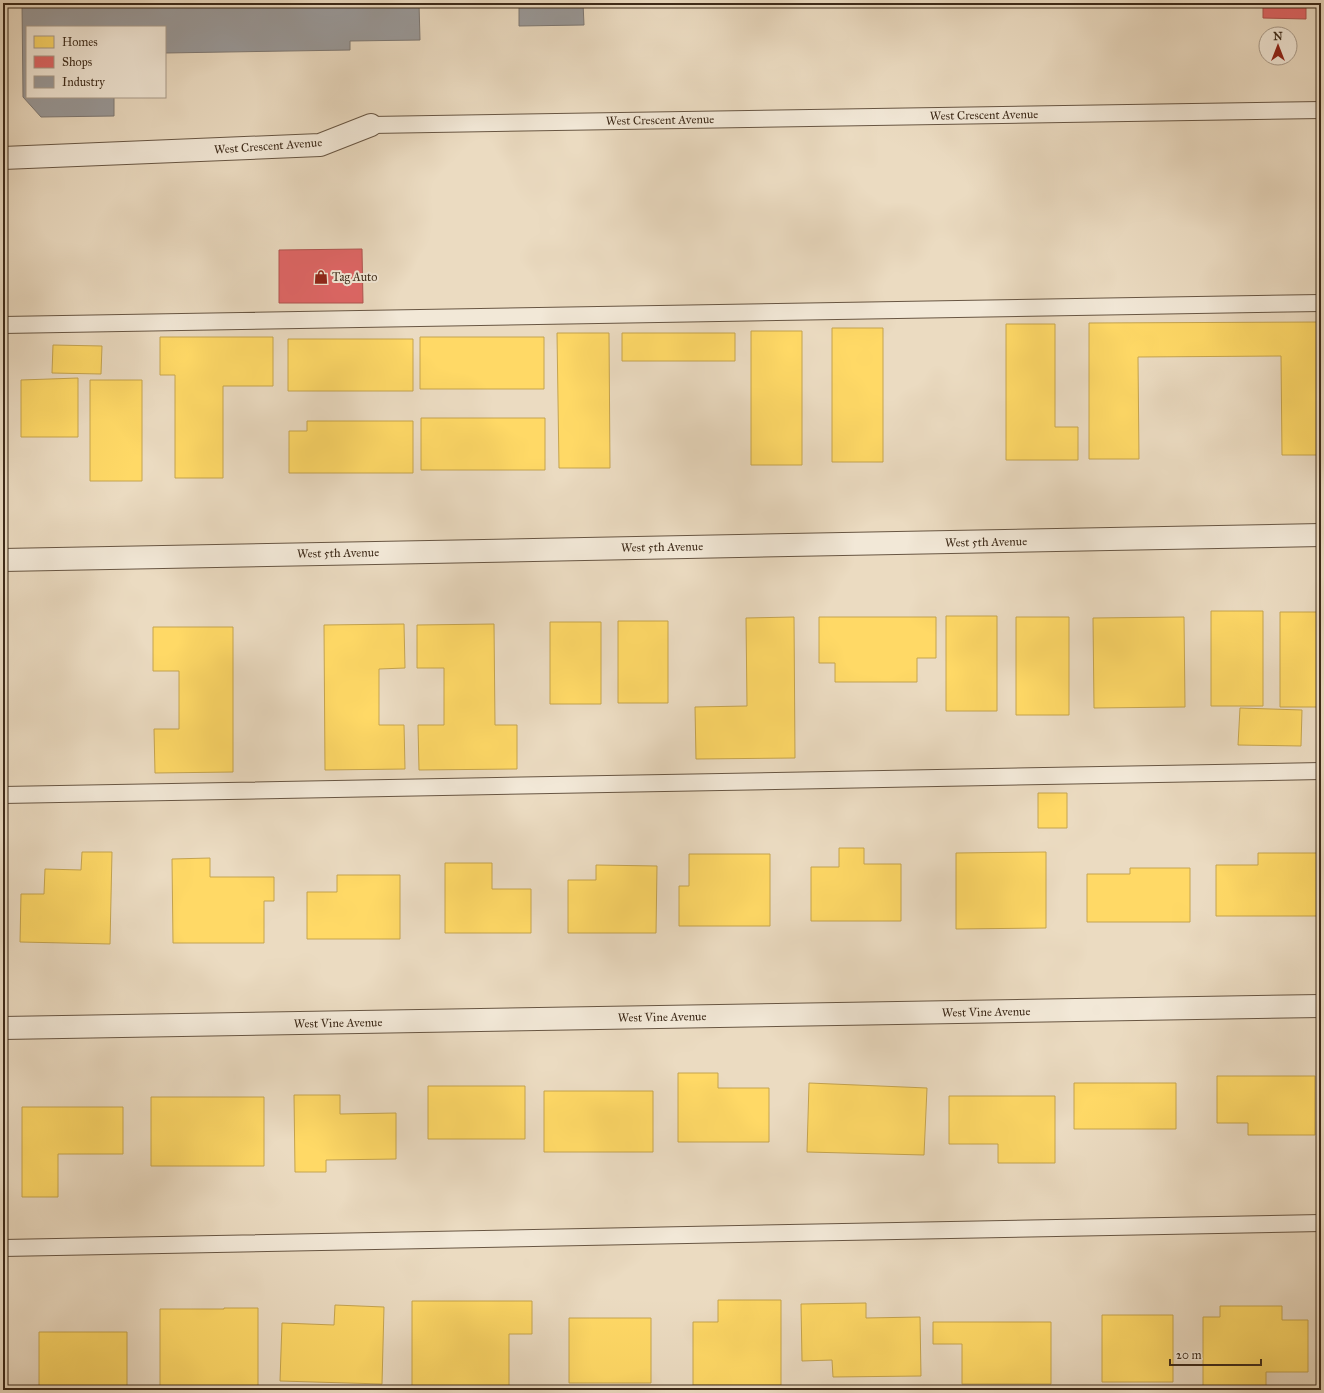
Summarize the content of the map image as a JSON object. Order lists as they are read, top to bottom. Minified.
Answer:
{"streets":{"street":["West Crescent Avenue","West 5th Avenue","West Vine Avenue"]},"places":{"shop":["Tag Auto"]},"legend":["Homes","Shops","Industry"],"scale_bar":"20 m","north":"top"}
